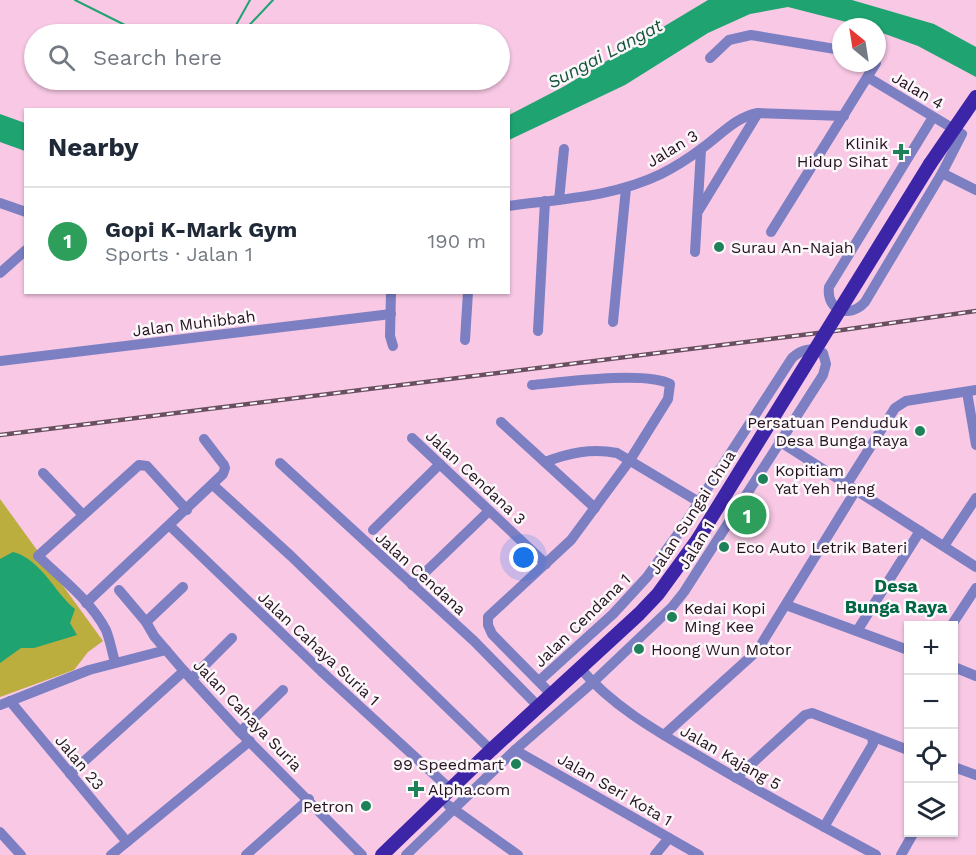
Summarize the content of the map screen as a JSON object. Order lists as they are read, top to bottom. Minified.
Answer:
{"streets":{"main road":["Jalan Sungai Chua"],"street":["Jalan 4","Jalan 3","Jalan Muhibbah","Jalan Cendana 3","Jalan 1","Jalan Cendana","Jalan Cendana 1","Jalan Cahaya Suria 1","Jalan Cahaya Suria","Jalan Kajang 5","Jalan 23","Jalan Seri Kota 1"]},"crossings":[["Jalan 4","Jalan 3"],["Jalan 4","Jalan Sungai Chua"],["Jalan Sungai Chua","Jalan Cendana"],["Jalan Sungai Chua","Jalan Cahaya Suria 1"],["Jalan Sungai Chua","Jalan Kajang 5"],["Jalan 1","Jalan Cendana 1"],["Jalan 1","Jalan Cahaya Suria 1"],["Jalan 1","Jalan Kajang 5"],["Jalan 1","Jalan Seri Kota 1"]],"districts":["Desa Bunga Raya"],"water":["Sungai Langat"],"places":{"health":["Klinik Hidup Sihat","Alpha.com"],"other":["Surau An-Najah","Persatuan Penduduk Desa Bunga Raya","Kopitiam Yat Yeh Heng","Eco Auto Letrik Bateri","Kedai Kopi Ming Kee","Hoong Wun Motor","99 Speedmart","Petron"]},"north":"top left","page":{"search":"Search here","heading":"Nearby","list":[{"mark":"1","name":"Gopi K-Mark Gym","note":"Sports · Jalan 1","value":"190 m"}],"pins":"1","map_buttons":["+","−"]}}
